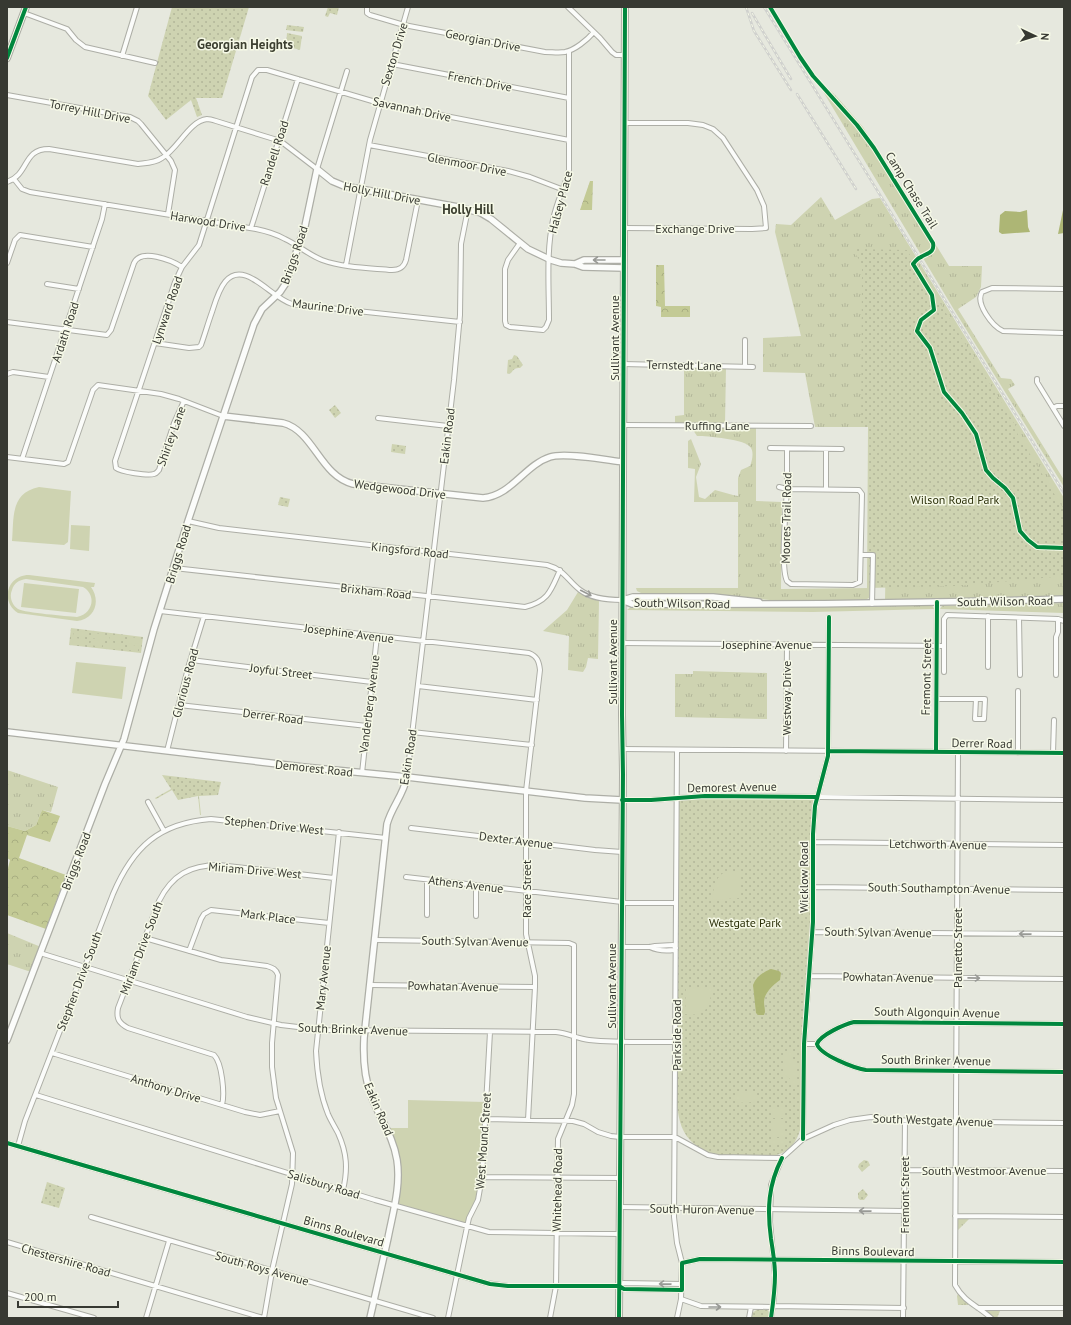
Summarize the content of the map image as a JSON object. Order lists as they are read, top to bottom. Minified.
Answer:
{"streets":{"street":["Georgian Drive","Sexton Drive","French Drive","Savannah Drive","Torrey Hill Drive","Randell Road","Glenmoor Drive","Holly Hill Drive","Halsey Place","Harwood Drive","Exchange Drive","Briggs Road","Maurine Drive","Lynward Road","Ardath Road","Sullivant Avenue","Ternstedt Lane","Ruffing Lane","Shirley Lane","Eakin Road","Wedgewood Drive","Moores Trail Road","Kingsford Road","Brixham Road","South Wilson Road","Josephine Avenue","Joyful Street","Fremont Street","Glorious Road","Westway Drive","Vanderberg Avenue","Derrer Road","Demorest Road","Demorest Avenue","Stephen Drive West","Dexter Avenue","Letchworth Avenue","Miriam Drive West","Wicklow Road","Athens Avenue","South Southampton Avenue","Race Street","Mark Place","South Sylvan Avenue","Miriam Drive South","Palmetto Street","Powhatan Avenue","Mary Avenue","Stephen Drive South","South Algonquin Avenue","South Brinker Avenue","Parkside Road","Anthony Drive","South Westgate Avenue","West Mound Street","South Westmoor Avenue","Salisbury Road","Whitehead Road","South Huron Avenue","Binns Boulevard","Chestershire Road","South Roys Avenue"],"cycle path":["Camp Chase Trail"]},"crossings":[["Georgian Drive","Sexton Drive"],["Georgian Drive","Halsey Place"],["Sexton Drive","French Drive"],["Sexton Drive","Savannah Drive"],["Sexton Drive","Glenmoor Drive"],["Sexton Drive","Holly Hill Drive"],["Sexton Drive","Harwood Drive"],["French Drive","Halsey Place"],["Savannah Drive","Randell Road"],["Savannah Drive","Halsey Place"],["Savannah Drive","Briggs Road"],["Savannah Drive","Lynward Road"],["Torrey Hill Drive","Holly Hill Drive"],["Torrey Hill Drive","Harwood Drive"],["Randell Road","Holly Hill Drive"],["Randell Road","Harwood Drive"],["Glenmoor Drive","Halsey Place"],["Holly Hill Drive","Halsey Place"],["Holly Hill Drive","Harwood Drive"],["Holly Hill Drive","Briggs Road"],["Holly Hill Drive","Lynward Road"],["Holly Hill Drive","Sullivant Avenue"],["Holly Hill Drive","Eakin Road"],["Harwood Drive","Briggs Road"],["Harwood Drive","Lynward Road"],["Harwood Drive","Ardath Road"],["Exchange Drive","Sullivant Avenue"],["Briggs Road","Maurine Drive"],["Briggs Road","Wedgewood Drive"],["Briggs Road","Kingsford Road"],["Briggs Road","Brixham Road"],["Briggs Road","Josephine Avenue"],["Briggs Road","Demorest Road"],["Briggs Road","South Brinker Avenue"],["Maurine Drive","Lynward Road"],["Maurine Drive","Eakin Road"],["Lynward Road","Shirley Lane"],["Lynward Road","Wedgewood Drive"],["Ardath Road","Wedgewood Drive"],["Sullivant Avenue","Ternstedt Lane"],["Sullivant Avenue","Ruffing Lane"],["Sullivant Avenue","Wedgewood Drive"],["Sullivant Avenue","Kingsford Road"],["Sullivant Avenue","South Wilson Road"],["Sullivant Avenue","Josephine Avenue"],["Sullivant Avenue","Derrer Road"],["Sullivant Avenue","Demorest Road"],["Sullivant Avenue","Demorest Avenue"],["Sullivant Avenue","Dexter Avenue"],["Sullivant Avenue","Athens Avenue"],["Sullivant Avenue","South Brinker Avenue"],["Sullivant Avenue","Salisbury Road"],["Sullivant Avenue","South Huron Avenue"],["Sullivant Avenue","Binns Boulevard"],["Shirley Lane","Wedgewood Drive"],["Eakin Road","Wedgewood Drive"],["Eakin Road","Kingsford Road"],["Eakin Road","Brixham Road"],["Eakin Road","Josephine Avenue"],["Eakin Road","Demorest Road"],["Eakin Road","Stephen Drive West"],["Eakin Road","South Sylvan Avenue"],["Eakin Road","Powhatan Avenue"],["Eakin Road","South Brinker Avenue"],["Eakin Road","Salisbury Road"],["Eakin Road","Binns Boulevard"],["Eakin Road","South Roys Avenue"],["Kingsford Road","Brixham Road"],["Kingsford Road","South Wilson Road"],["South Wilson Road","Fremont Street"],["Josephine Avenue","Fremont Street"],["Josephine Avenue","Glorious Road"],["Josephine Avenue","Westway Drive"],["Josephine Avenue","Vanderberg Avenue"],["Josephine Avenue","Wicklow Road"],["Josephine Avenue","Race Street"],["Joyful Street","Glorious Road"],["Joyful Street","Vanderberg Avenue"],["Fremont Street","Derrer Road"],["Fremont Street","South Westgate Avenue"],["Fremont Street","South Westmoor Avenue"],["Fremont Street","South Huron Avenue"],["Fremont Street","Binns Boulevard"],["Glorious Road","Derrer Road"],["Glorious Road","Demorest Road"],["Westway Drive","Derrer Road"],["Vanderberg Avenue","Derrer Road"],["Vanderberg Avenue","Demorest Road"],["Derrer Road","Wicklow Road"],["Derrer Road","Palmetto Street"],["Derrer Road","Parkside Road"],["Demorest Road","Demorest Avenue"],["Demorest Road","Race Street"],["Demorest Avenue","Wicklow Road"],["Demorest Avenue","Palmetto Street"],["Demorest Avenue","Parkside Road"],["Stephen Drive West","Mary Avenue"],["Stephen Drive West","Stephen Drive South"],["Dexter Avenue","Race Street"],["Letchworth Avenue","Wicklow Road"],["Letchworth Avenue","Palmetto Street"],["Miriam Drive West","Miriam Drive South"],["Miriam Drive West","Mary Avenue"],["Wicklow Road","South Southampton Avenue"],["Wicklow Road","South Sylvan Avenue"],["Wicklow Road","Powhatan Avenue"],["Wicklow Road","South Westgate Avenue"],["Athens Avenue","Race Street"],["South Southampton Avenue","Palmetto Street"],["Race Street","South Sylvan Avenue"],["Race Street","Powhatan Avenue"],["Race Street","South Brinker Avenue"],["Mark Place","Mary Avenue"],["South Sylvan Avenue","Palmetto Street"],["South Sylvan Avenue","Whitehead Road"],["Miriam Drive South","South Brinker Avenue"],["Miriam Drive South","Anthony Drive"],["Palmetto Street","Powhatan Avenue"],["Palmetto Street","South Algonquin Avenue"],["Palmetto Street","South Brinker Avenue"],["Palmetto Street","South Westgate Avenue"],["Palmetto Street","South Westmoor Avenue"],["Palmetto Street","Binns Boulevard"],["Mary Avenue","South Brinker Avenue"],["Mary Avenue","Salisbury Road"],["Stephen Drive South","South Brinker Avenue"],["Stephen Drive South","Anthony Drive"],["Stephen Drive South","Salisbury Road"],["Stephen Drive South","Binns Boulevard"],["South Algonquin Avenue","South Brinker Avenue"],["South Brinker Avenue","Parkside Road"],["South Brinker Avenue","West Mound Street"],["South Brinker Avenue","Whitehead Road"],["Parkside Road","South Huron Avenue"],["Parkside Road","Binns Boulevard"],["West Mound Street","Salisbury Road"],["West Mound Street","Binns Boulevard"],["Salisbury Road","Whitehead Road"],["Whitehead Road","Binns Boulevard"]],"one_way":["South Huron Avenue"],"districts":["Georgian Heights","Holly Hill"],"parks":["Wilson Road Park","Westgate Park"],"scale_bar":"200 m","north":"right"}
